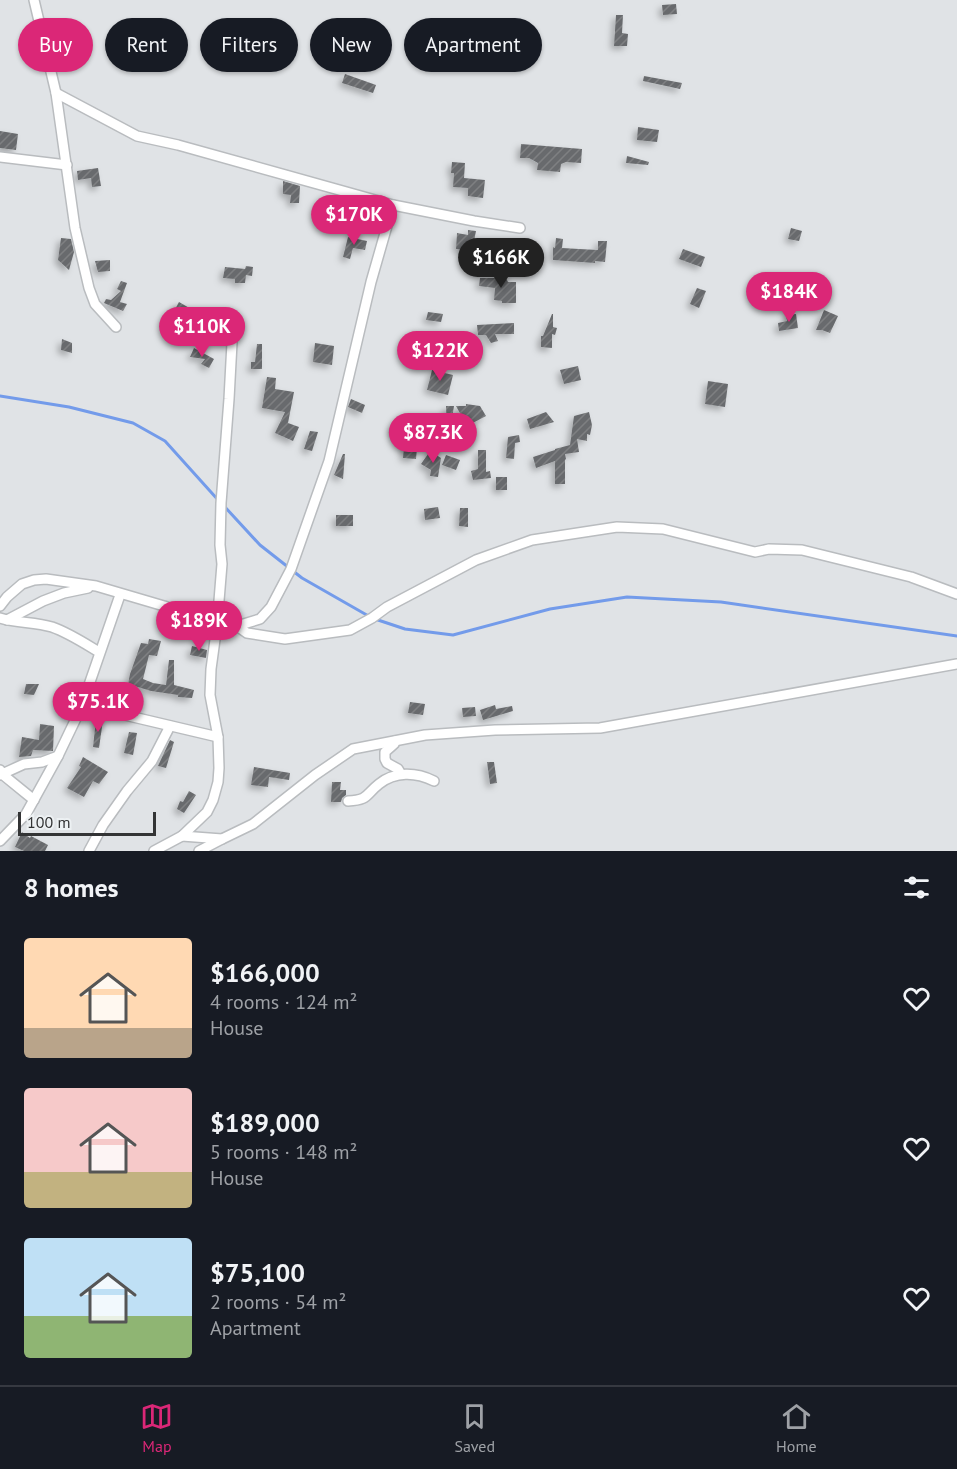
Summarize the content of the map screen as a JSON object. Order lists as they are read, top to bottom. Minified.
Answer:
{"scale_bar":"100 m","page":{"chip":["Buy","Rent","Filters","New","Apartment"],"price":["$170K","$166K","$184K","$110K","$122K","$87.3K","$189K","$75.1K"],"scale":"100 m","heading":"8 homes","list":[{"name":"$166,000","note":"4 rooms · 124 m² · House"},{"name":"$189,000","note":"5 rooms · 148 m² · House"},{"name":"$75,100","note":"2 rooms · 54 m² · Apartment"}],"tabs":["Map","Saved","Home"]}}
